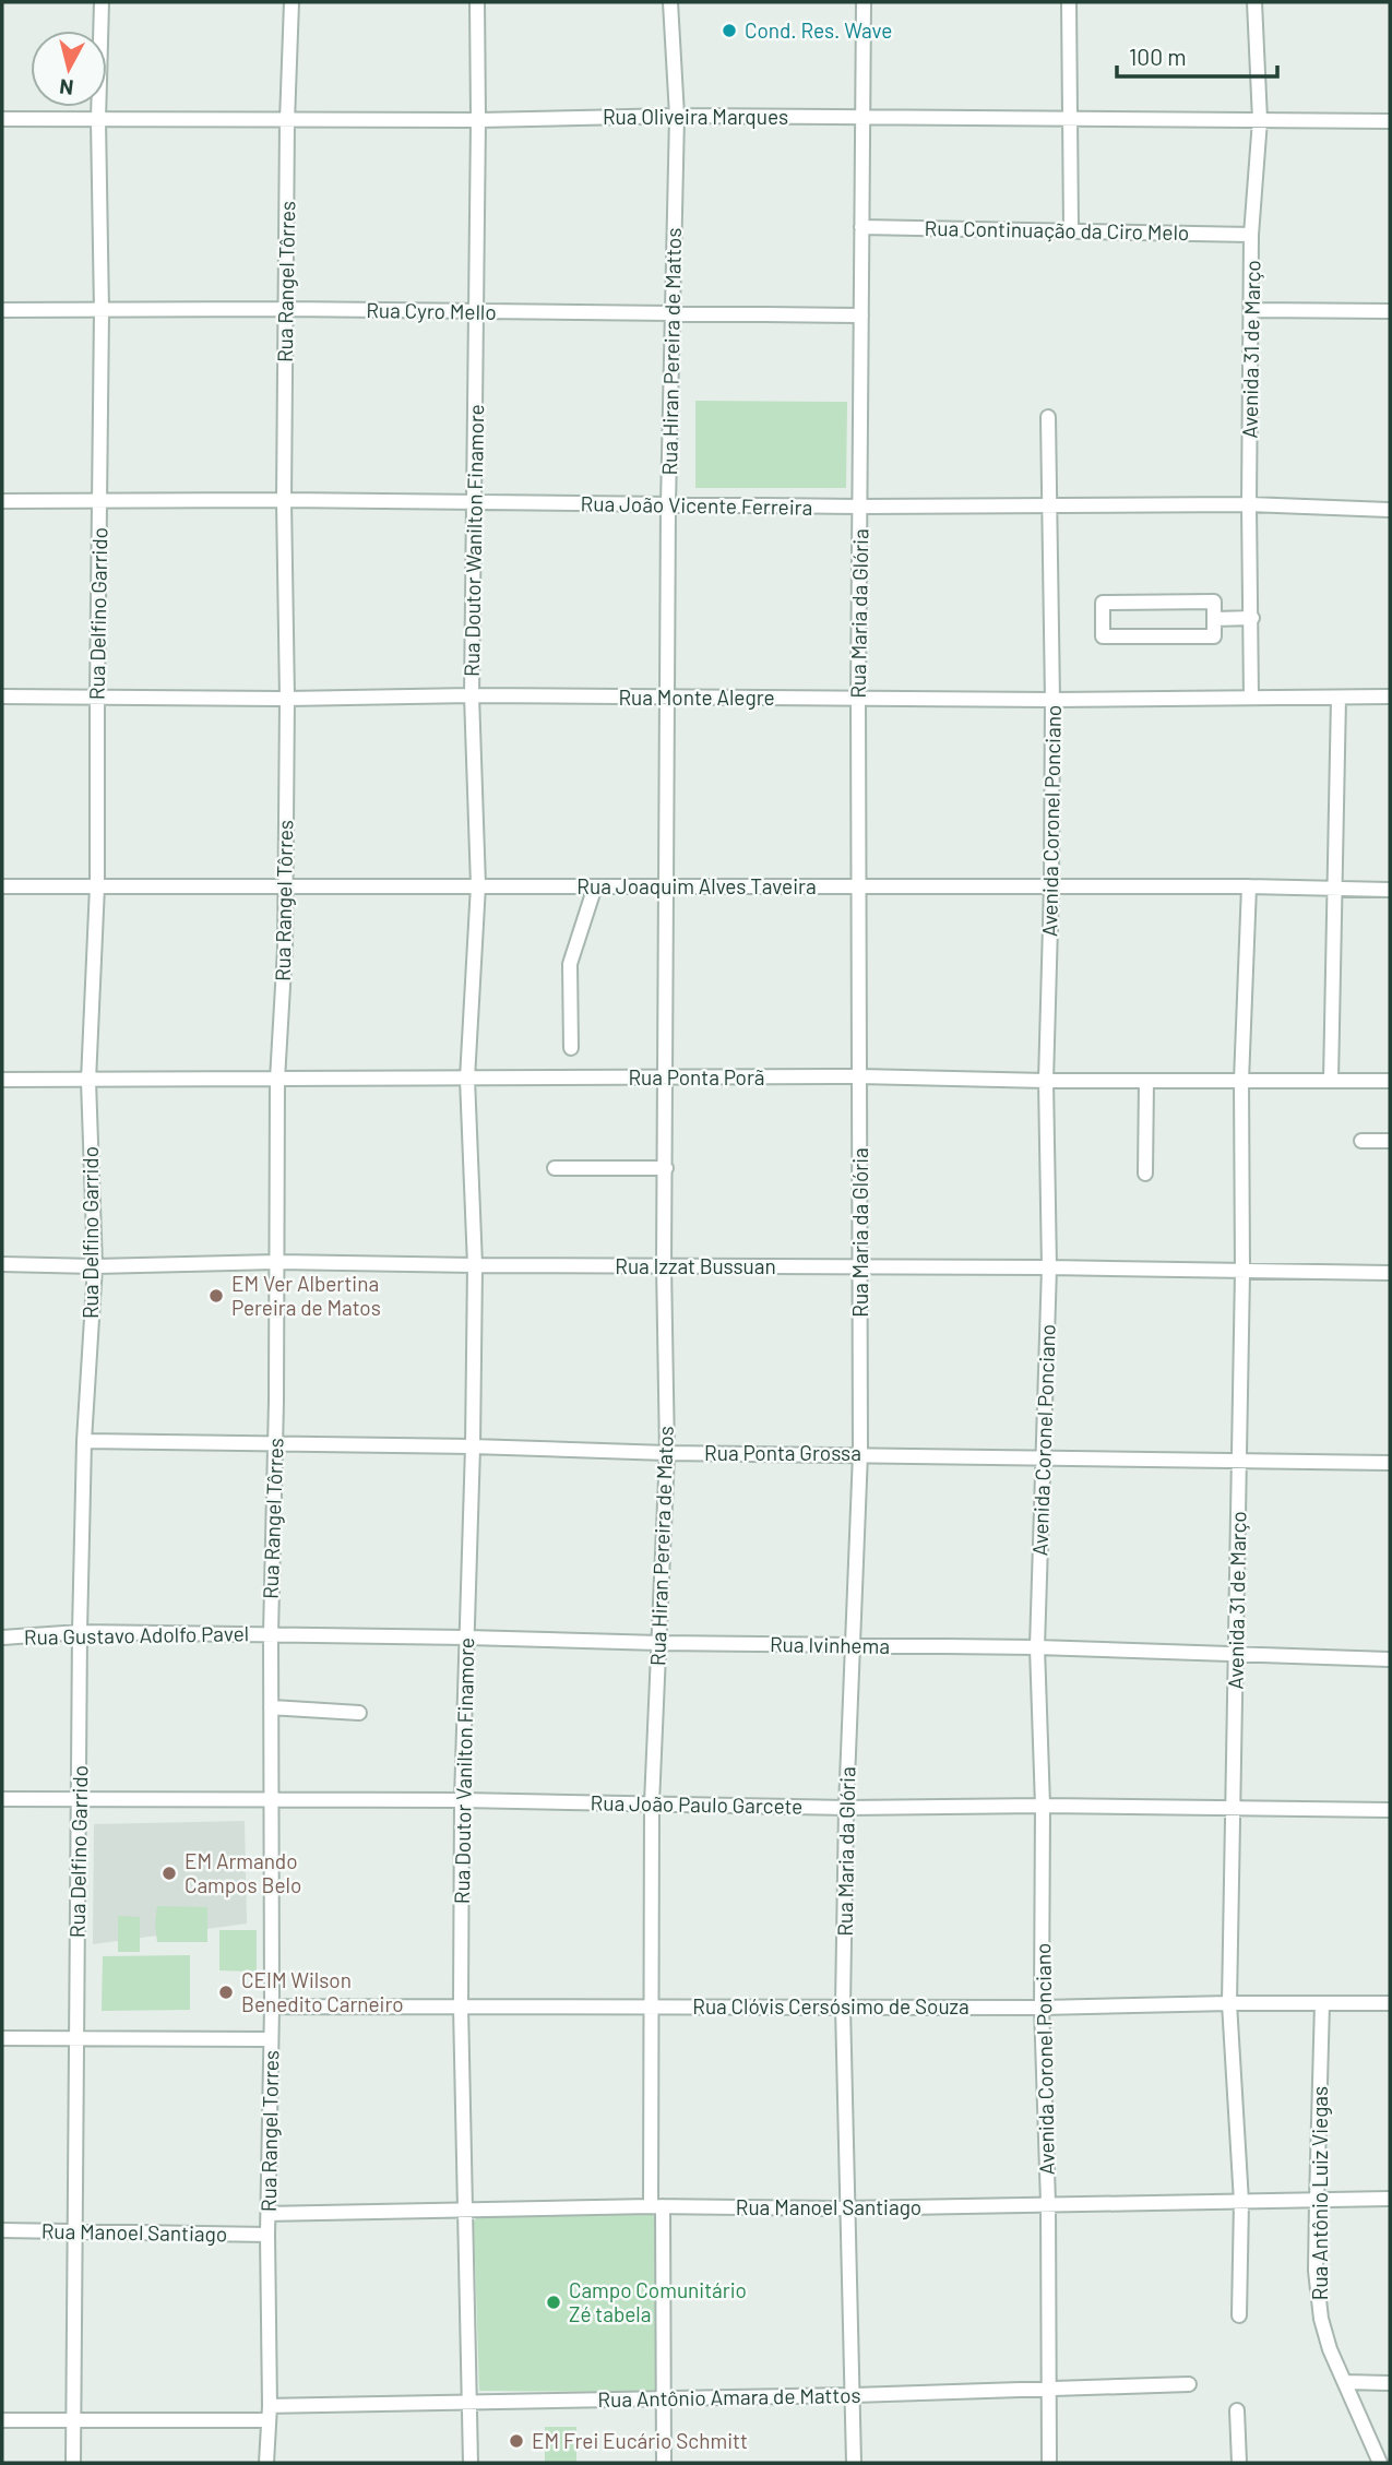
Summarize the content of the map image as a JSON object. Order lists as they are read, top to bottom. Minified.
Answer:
{"streets":{"street":["Rua Oliveira Marques","Rua Continuação da Ciro Melo","Rua Rangel Tôrres","Rua Cyro Mello","Avenida 31 de Março","Rua Hiran Pereira de Mattos","Rua João Vicente Ferreira","Rua Doutor Wanilton Finamore","Rua Delfino Garrido","Rua Maria da Glória","Rua Monte Alegre","Avenida Coronel Ponciano","Rua Joaquim Alves Taveira","Rua Ponta Porã","Rua Izzat Bussuan","Rua Ponta Grossa","Rua Hiran Pereira de Matos","Rua Gustavo Adolfo Pavel","Rua Ivinhema","Rua Doutor Vanilton Finamore","Rua João Paulo Garcete","Rua Clóvis Cersósimo de Souza","Rua Rangel Torres","Rua Antônio Luiz Viegas","Rua Manoel Santiago","Rua Antônio Amara de Mattos"]},"crossings":[["Rua Oliveira Marques","Rua Rangel Tôrres"],["Rua Oliveira Marques","Avenida 31 de Março"],["Rua Oliveira Marques","Rua Hiran Pereira de Mattos"],["Rua Oliveira Marques","Rua Doutor Wanilton Finamore"],["Rua Oliveira Marques","Rua Delfino Garrido"],["Rua Oliveira Marques","Rua Maria da Glória"],["Rua Continuação da Ciro Melo","Avenida 31 de Março"],["Rua Continuação da Ciro Melo","Rua Maria da Glória"],["Rua Rangel Tôrres","Rua Cyro Mello"],["Rua Rangel Tôrres","Rua João Vicente Ferreira"],["Rua Rangel Tôrres","Rua Monte Alegre"],["Rua Rangel Tôrres","Rua Joaquim Alves Taveira"],["Rua Rangel Tôrres","Rua Ponta Porã"],["Rua Rangel Tôrres","Rua Izzat Bussuan"],["Rua Rangel Tôrres","Rua Ponta Grossa"],["Rua Rangel Tôrres","Rua Gustavo Adolfo Pavel"],["Rua Rangel Tôrres","Rua Ivinhema"],["Rua Rangel Tôrres","Rua João Paulo Garcete"],["Rua Rangel Tôrres","Rua Rangel Torres"],["Rua Cyro Mello","Rua Hiran Pereira de Mattos"],["Rua Cyro Mello","Rua Doutor Wanilton Finamore"],["Rua Cyro Mello","Rua Delfino Garrido"],["Rua Cyro Mello","Rua Maria da Glória"],["Avenida 31 de Março","Rua João Vicente Ferreira"],["Avenida 31 de Março","Rua Monte Alegre"],["Avenida 31 de Março","Rua Joaquim Alves Taveira"],["Avenida 31 de Março","Rua Ponta Porã"],["Avenida 31 de Março","Rua Izzat Bussuan"],["Avenida 31 de Março","Rua Ponta Grossa"],["Avenida 31 de Março","Rua Ivinhema"],["Avenida 31 de Março","Rua João Paulo Garcete"],["Avenida 31 de Março","Rua Clóvis Cersósimo de Souza"],["Avenida 31 de Março","Rua Manoel Santiago"],["Rua Hiran Pereira de Mattos","Rua João Vicente Ferreira"],["Rua Hiran Pereira de Mattos","Rua Monte Alegre"],["Rua Hiran Pereira de Mattos","Rua Joaquim Alves Taveira"],["Rua Hiran Pereira de Mattos","Rua Hiran Pereira de Matos"],["Rua João Vicente Ferreira","Rua Doutor Wanilton Finamore"],["Rua João Vicente Ferreira","Rua Delfino Garrido"],["Rua João Vicente Ferreira","Rua Maria da Glória"],["Rua João Vicente Ferreira","Avenida Coronel Ponciano"],["Rua Doutor Wanilton Finamore","Rua Monte Alegre"],["Rua Doutor Wanilton Finamore","Rua Joaquim Alves Taveira"],["Rua Doutor Wanilton Finamore","Rua Ponta Porã"],["Rua Doutor Wanilton Finamore","Rua Doutor Vanilton Finamore"],["Rua Delfino Garrido","Rua Monte Alegre"],["Rua Delfino Garrido","Rua Joaquim Alves Taveira"],["Rua Delfino Garrido","Rua Ponta Porã"],["Rua Delfino Garrido","Rua Izzat Bussuan"],["Rua Delfino Garrido","Rua Ponta Grossa"],["Rua Delfino Garrido","Rua Gustavo Adolfo Pavel"],["Rua Delfino Garrido","Rua João Paulo Garcete"],["Rua Delfino Garrido","Rua Manoel Santiago"],["Rua Delfino Garrido","Rua Antônio Amara de Mattos"],["Rua Maria da Glória","Rua Monte Alegre"],["Rua Maria da Glória","Rua Joaquim Alves Taveira"],["Rua Maria da Glória","Rua Ponta Porã"],["Rua Maria da Glória","Rua Izzat Bussuan"],["Rua Maria da Glória","Rua Ponta Grossa"],["Rua Maria da Glória","Rua Ivinhema"],["Rua Maria da Glória","Rua João Paulo Garcete"],["Rua Maria da Glória","Rua Clóvis Cersósimo de Souza"],["Rua Maria da Glória","Rua Manoel Santiago"],["Rua Maria da Glória","Rua Antônio Amara de Mattos"],["Rua Monte Alegre","Avenida Coronel Ponciano"],["Avenida Coronel Ponciano","Rua Joaquim Alves Taveira"],["Avenida Coronel Ponciano","Rua Ponta Porã"],["Avenida Coronel Ponciano","Rua Izzat Bussuan"],["Avenida Coronel Ponciano","Rua Ponta Grossa"],["Avenida Coronel Ponciano","Rua Ivinhema"],["Avenida Coronel Ponciano","Rua João Paulo Garcete"],["Avenida Coronel Ponciano","Rua Clóvis Cersósimo de Souza"],["Avenida Coronel Ponciano","Rua Manoel Santiago"],["Avenida Coronel Ponciano","Rua Antônio Amara de Mattos"],["Rua Joaquim Alves Taveira","Rua Hiran Pereira de Matos"],["Rua Ponta Porã","Rua Hiran Pereira de Matos"],["Rua Ponta Porã","Rua Doutor Vanilton Finamore"],["Rua Izzat Bussuan","Rua Hiran Pereira de Matos"],["Rua Izzat Bussuan","Rua Doutor Vanilton Finamore"],["Rua Ponta Grossa","Rua Hiran Pereira de Matos"],["Rua Ponta Grossa","Rua Doutor Vanilton Finamore"],["Rua Hiran Pereira de Matos","Rua Ivinhema"],["Rua Hiran Pereira de Matos","Rua João Paulo Garcete"],["Rua Hiran Pereira de Matos","Rua Clóvis Cersósimo de Souza"],["Rua Hiran Pereira de Matos","Rua Manoel Santiago"],["Rua Hiran Pereira de Matos","Rua Antônio Amara de Mattos"],["Rua Gustavo Adolfo Pavel","Rua Ivinhema"],["Rua Ivinhema","Rua Doutor Vanilton Finamore"],["Rua Doutor Vanilton Finamore","Rua João Paulo Garcete"],["Rua Doutor Vanilton Finamore","Rua Clóvis Cersósimo de Souza"],["Rua Doutor Vanilton Finamore","Rua Manoel Santiago"],["Rua Doutor Vanilton Finamore","Rua Antônio Amara de Mattos"],["Rua João Paulo Garcete","Rua Rangel Torres"],["Rua Clóvis Cersósimo de Souza","Rua Rangel Torres"],["Rua Clóvis Cersósimo de Souza","Rua Antônio Luiz Viegas"],["Rua Rangel Torres","Rua Manoel Santiago"],["Rua Rangel Torres","Rua Antônio Amara de Mattos"],["Rua Antônio Luiz Viegas","Rua Manoel Santiago"]],"places":["Cond. Res. Wave","EM Ver Albertina Pereira de Matos","EM Armando Campos Belo","CEIM Wilson Benedito Carneiro","Campo Comunitário Zé tabela","EM Frei Eucário Schmitt"],"scale_bar":"100 m","north":"bottom"}
